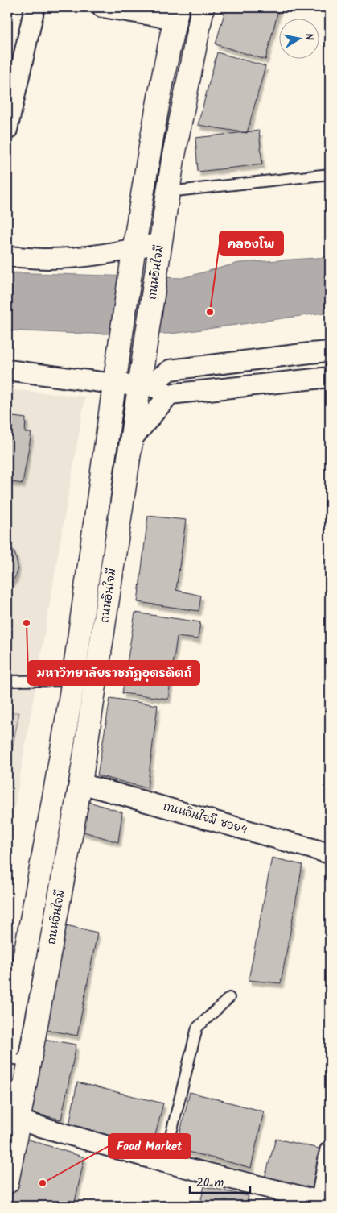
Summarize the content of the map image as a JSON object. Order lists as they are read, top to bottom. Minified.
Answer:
{"streets":{"main road":["ถนนอินใจมี"],"street":["ถนนอินใจมี ซอย4"]},"crossings":[["ถนนอินใจมี","ถนนอินใจมี ซอย4"]],"places":["คลองโพ","มหาวิทยาลัยราชภัฏอุตรดิตถ์","Food Market"],"scale_bar":"20 m","north":"right"}
